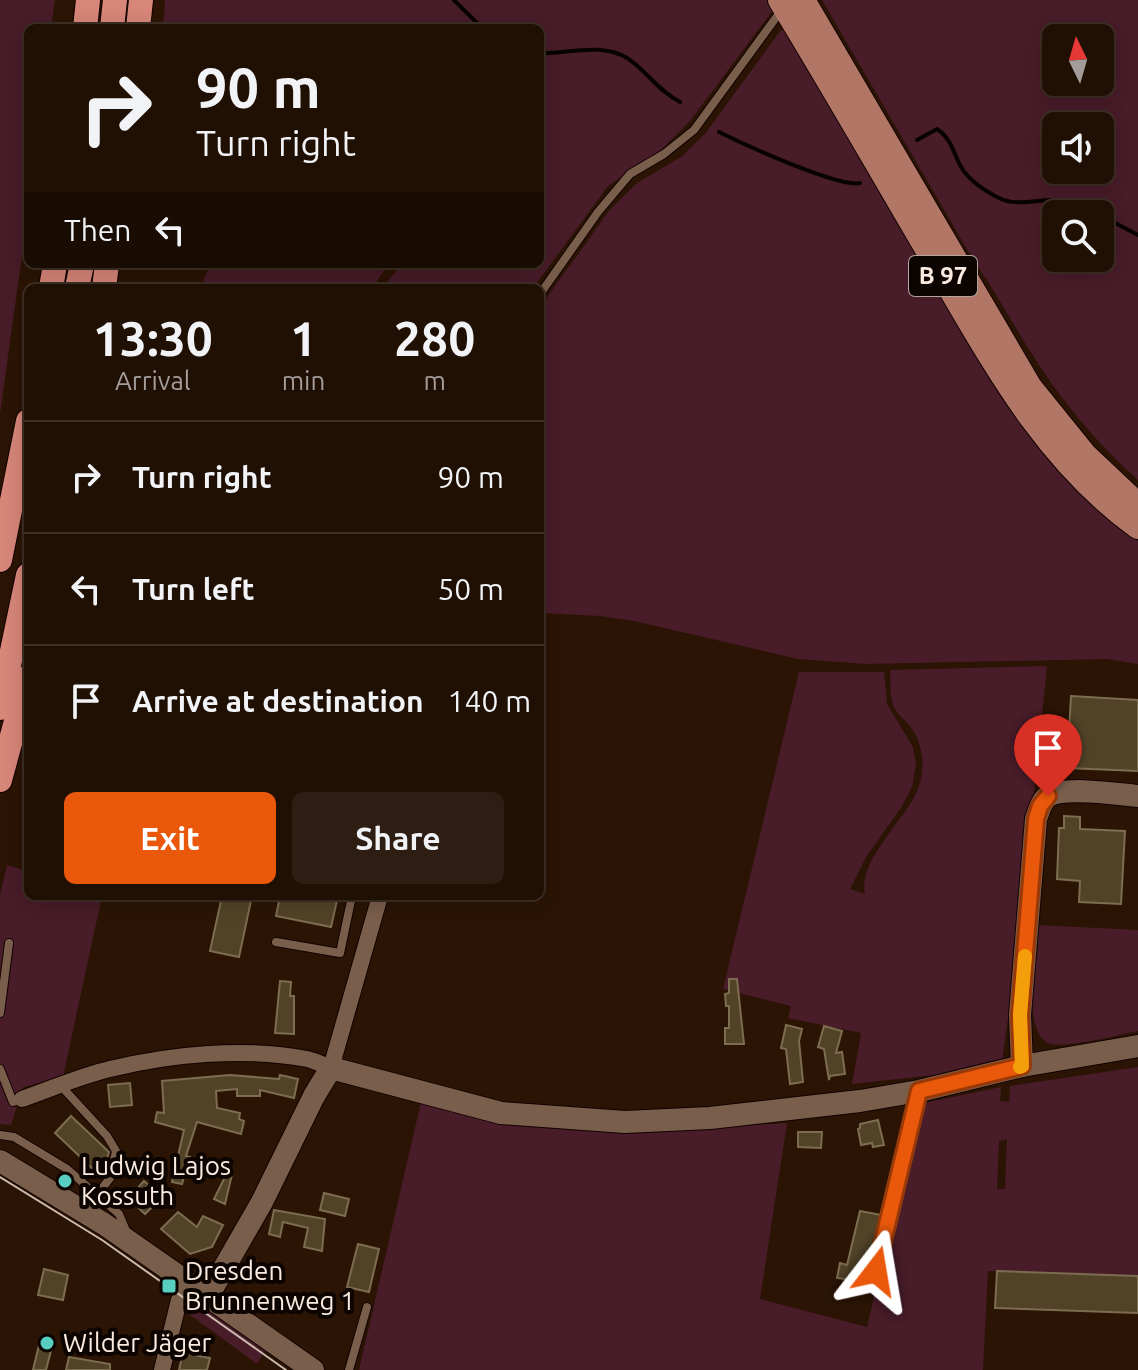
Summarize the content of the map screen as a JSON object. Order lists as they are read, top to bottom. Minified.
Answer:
{"streets":{"main road":["B 97"]},"places":{"other":["Ludwig Lajos Kossuth","Wilder Jäger"],"transit":["Dresden Brunnenweg 1"]},"north":"top","page":{"turn":["90 m","Turn right"],"then":"Then","eta":["13:30","Arrival","1","min","280","m"],"list":[{"name":"Turn right","value":"90 m"},{"name":"Turn left","value":"50 m"},{"name":"Arrive at destination","value":"140 m"}],"buttons":["Exit","Share"]}}
